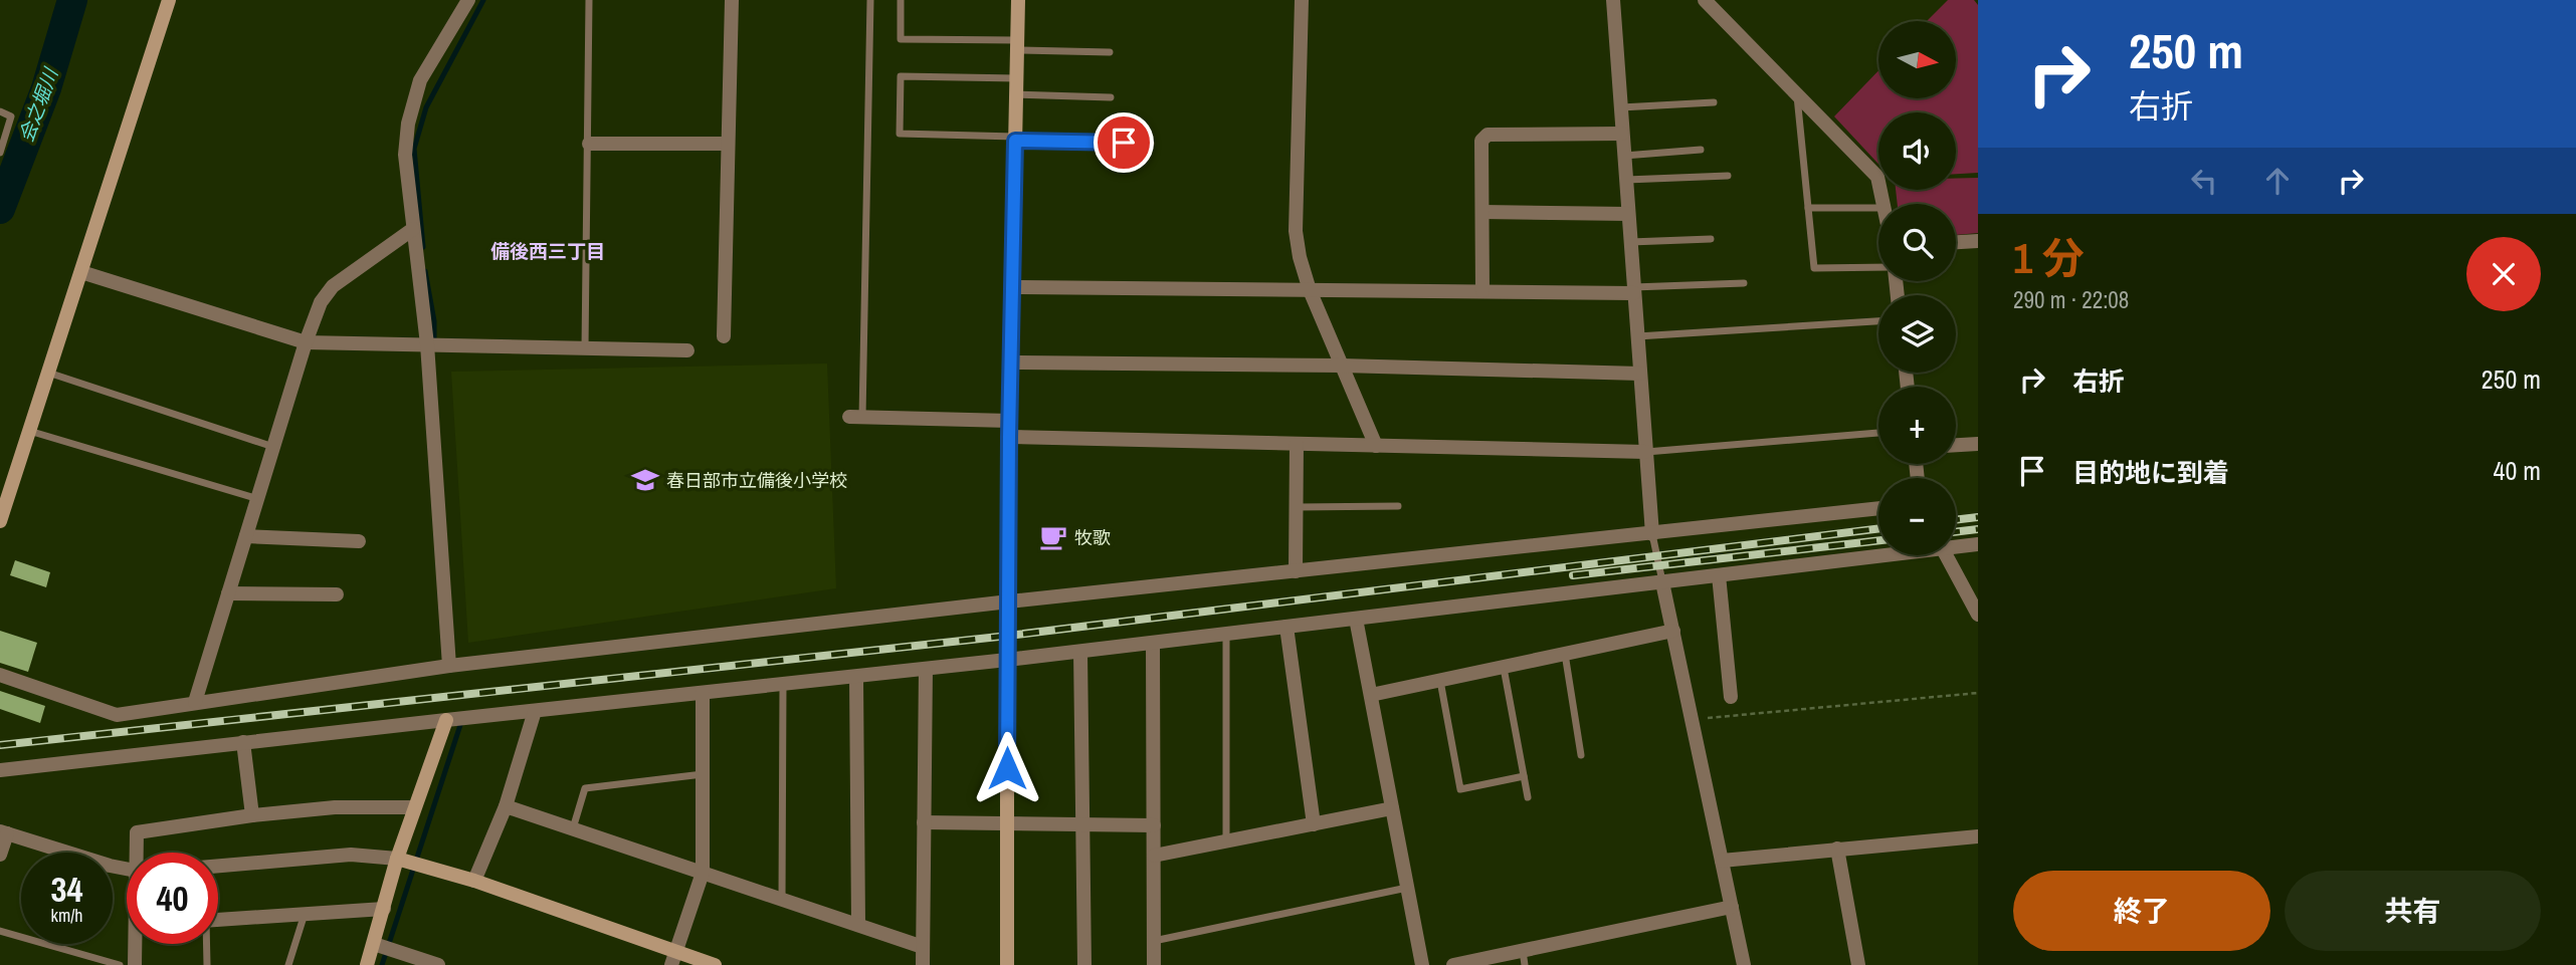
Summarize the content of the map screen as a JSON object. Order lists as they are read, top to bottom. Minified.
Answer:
{"districts":["備後西三丁目"],"water":["会之堀川"],"places":{"school or university":["春日部市立備後小学校"],"cafe":["牧歌"]},"north":"right","page":{"turn":["250 m","右折"],"map_buttons":["+","−"],"heading":["1 分","290 m · 22:08"],"list":[{"name":"右折","value":"250 m"},{"name":"目的地に到着","value":"40 m"}],"speed":"34 km/h","limit":"40","buttons":["終了","共有"]}}
